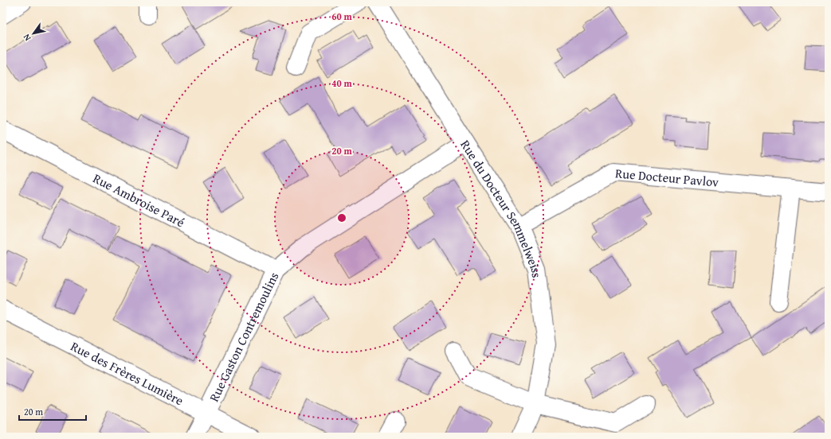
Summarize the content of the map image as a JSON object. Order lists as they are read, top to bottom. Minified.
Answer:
{"streets":{"street":["Rue Docteur Pavlov","Rue Ambroise Paré","Rue du Docteur Semmelweiss","Rue Gaston Contremoulins","Rue des Frères Lumière"]},"crossings":[["Rue Docteur Pavlov","Rue du Docteur Semmelweiss"],["Rue Ambroise Paré","Rue Gaston Contremoulins"],["Rue du Docteur Semmelweiss","Rue Gaston Contremoulins"],["Rue Gaston Contremoulins","Rue des Frères Lumière"]],"scale_bar":"20 m","north":"bottom left","rings":["60 m","40 m","20 m"]}
